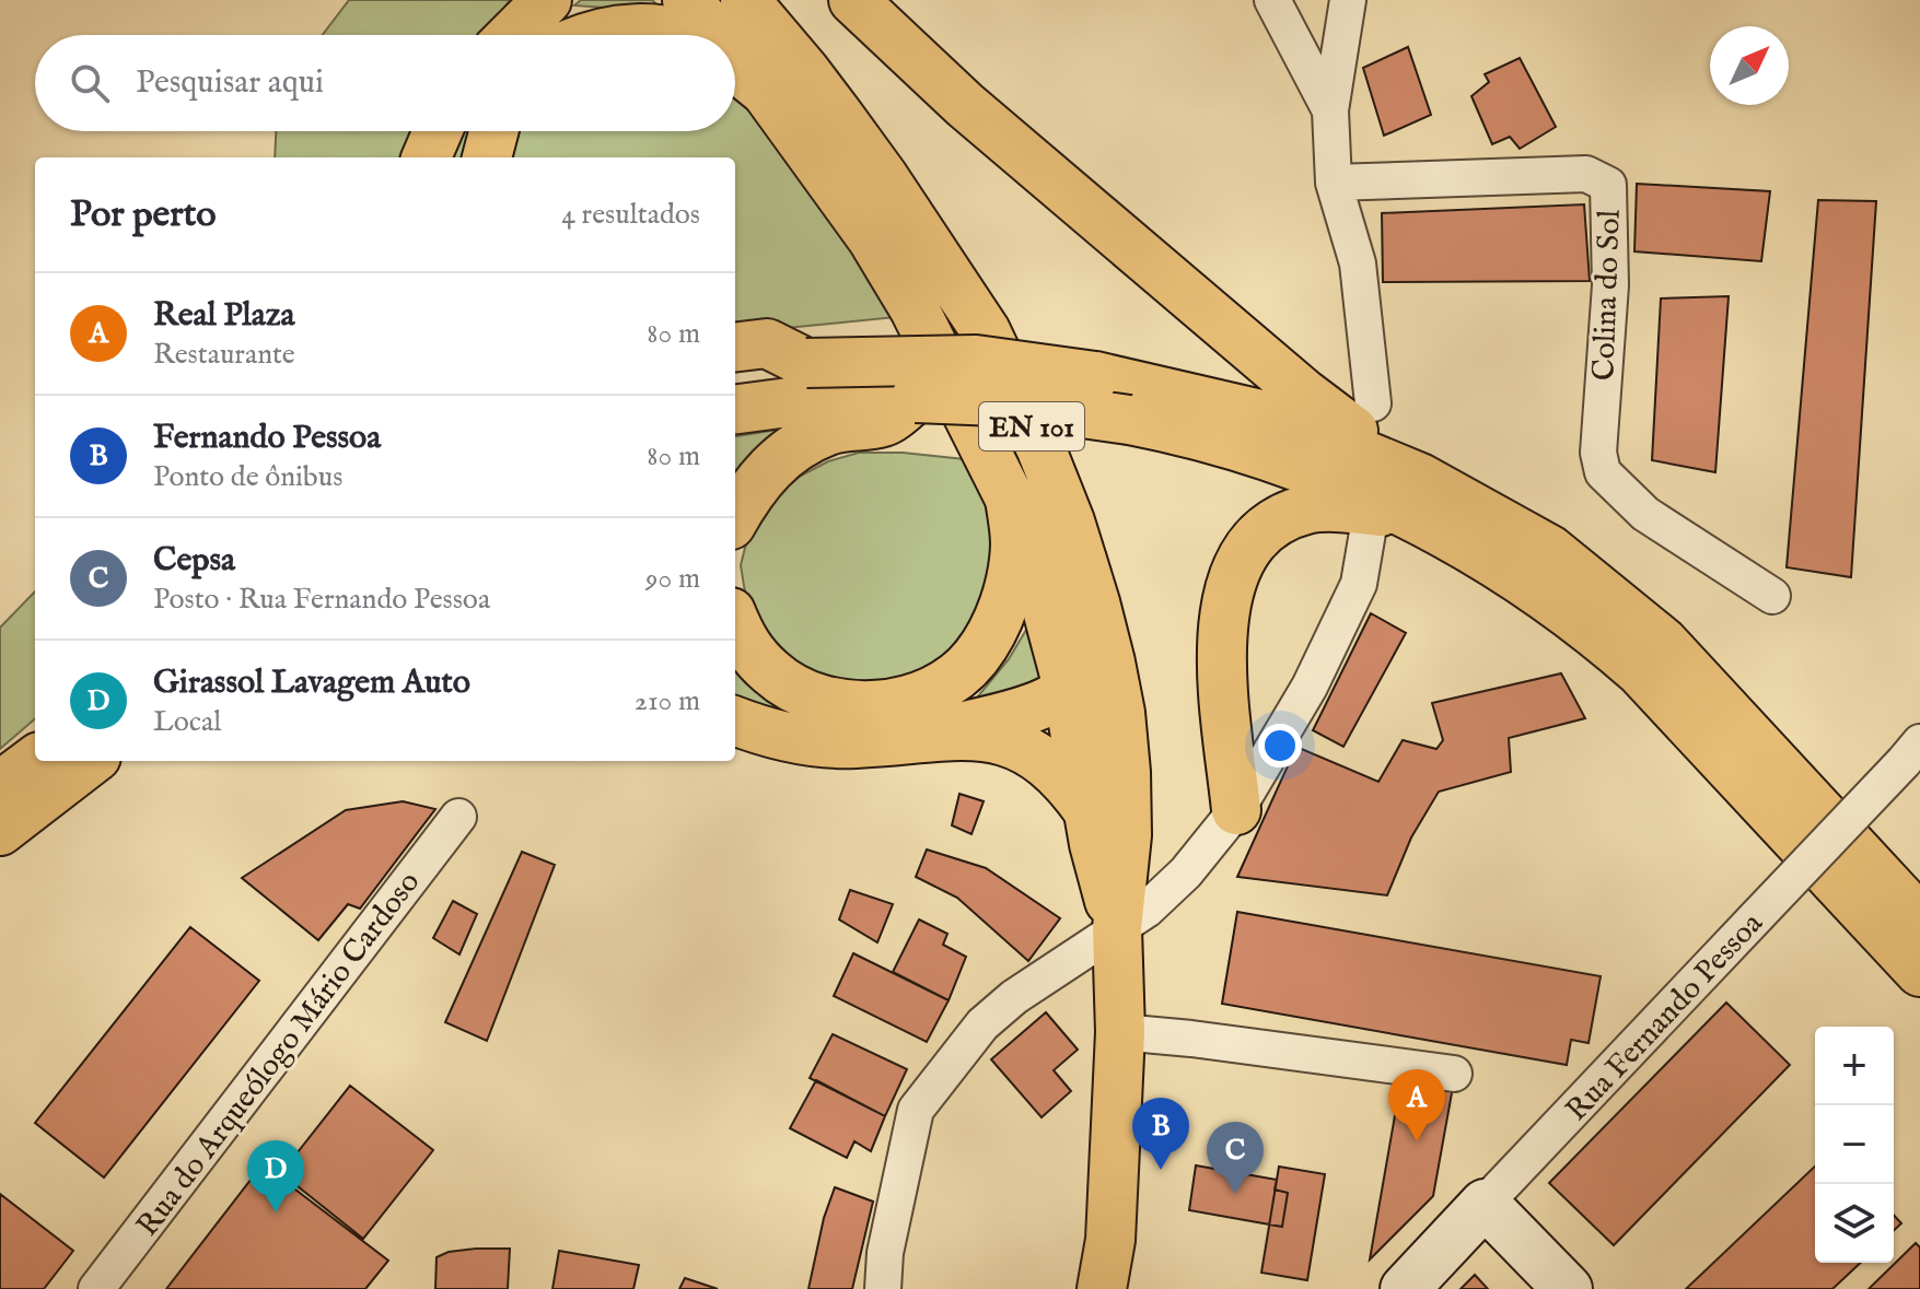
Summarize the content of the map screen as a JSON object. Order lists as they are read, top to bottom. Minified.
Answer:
{"streets":{"main road":["EN 101"],"street":["Colina do Sol","Rua Fernando Pessoa","Rua do Arqueólogo Mário Cardoso"]},"north":"top right","page":{"search":"Pesquisar aqui","heading":["Por perto","4 resultados"],"list":[{"mark":"A","name":"Real Plaza","note":"Restaurante","value":"80 m"},{"mark":"B","name":"Fernando Pessoa","note":"Ponto de ônibus","value":"80 m"},{"mark":"C","name":"Cepsa","note":"Posto · Rua Fernando Pessoa","value":"90 m"},{"mark":"D","name":"Girassol Lavagem Auto","note":"Local","value":"210 m"}],"map_buttons":["+","−"],"pins":["A","B","C","D"]}}
